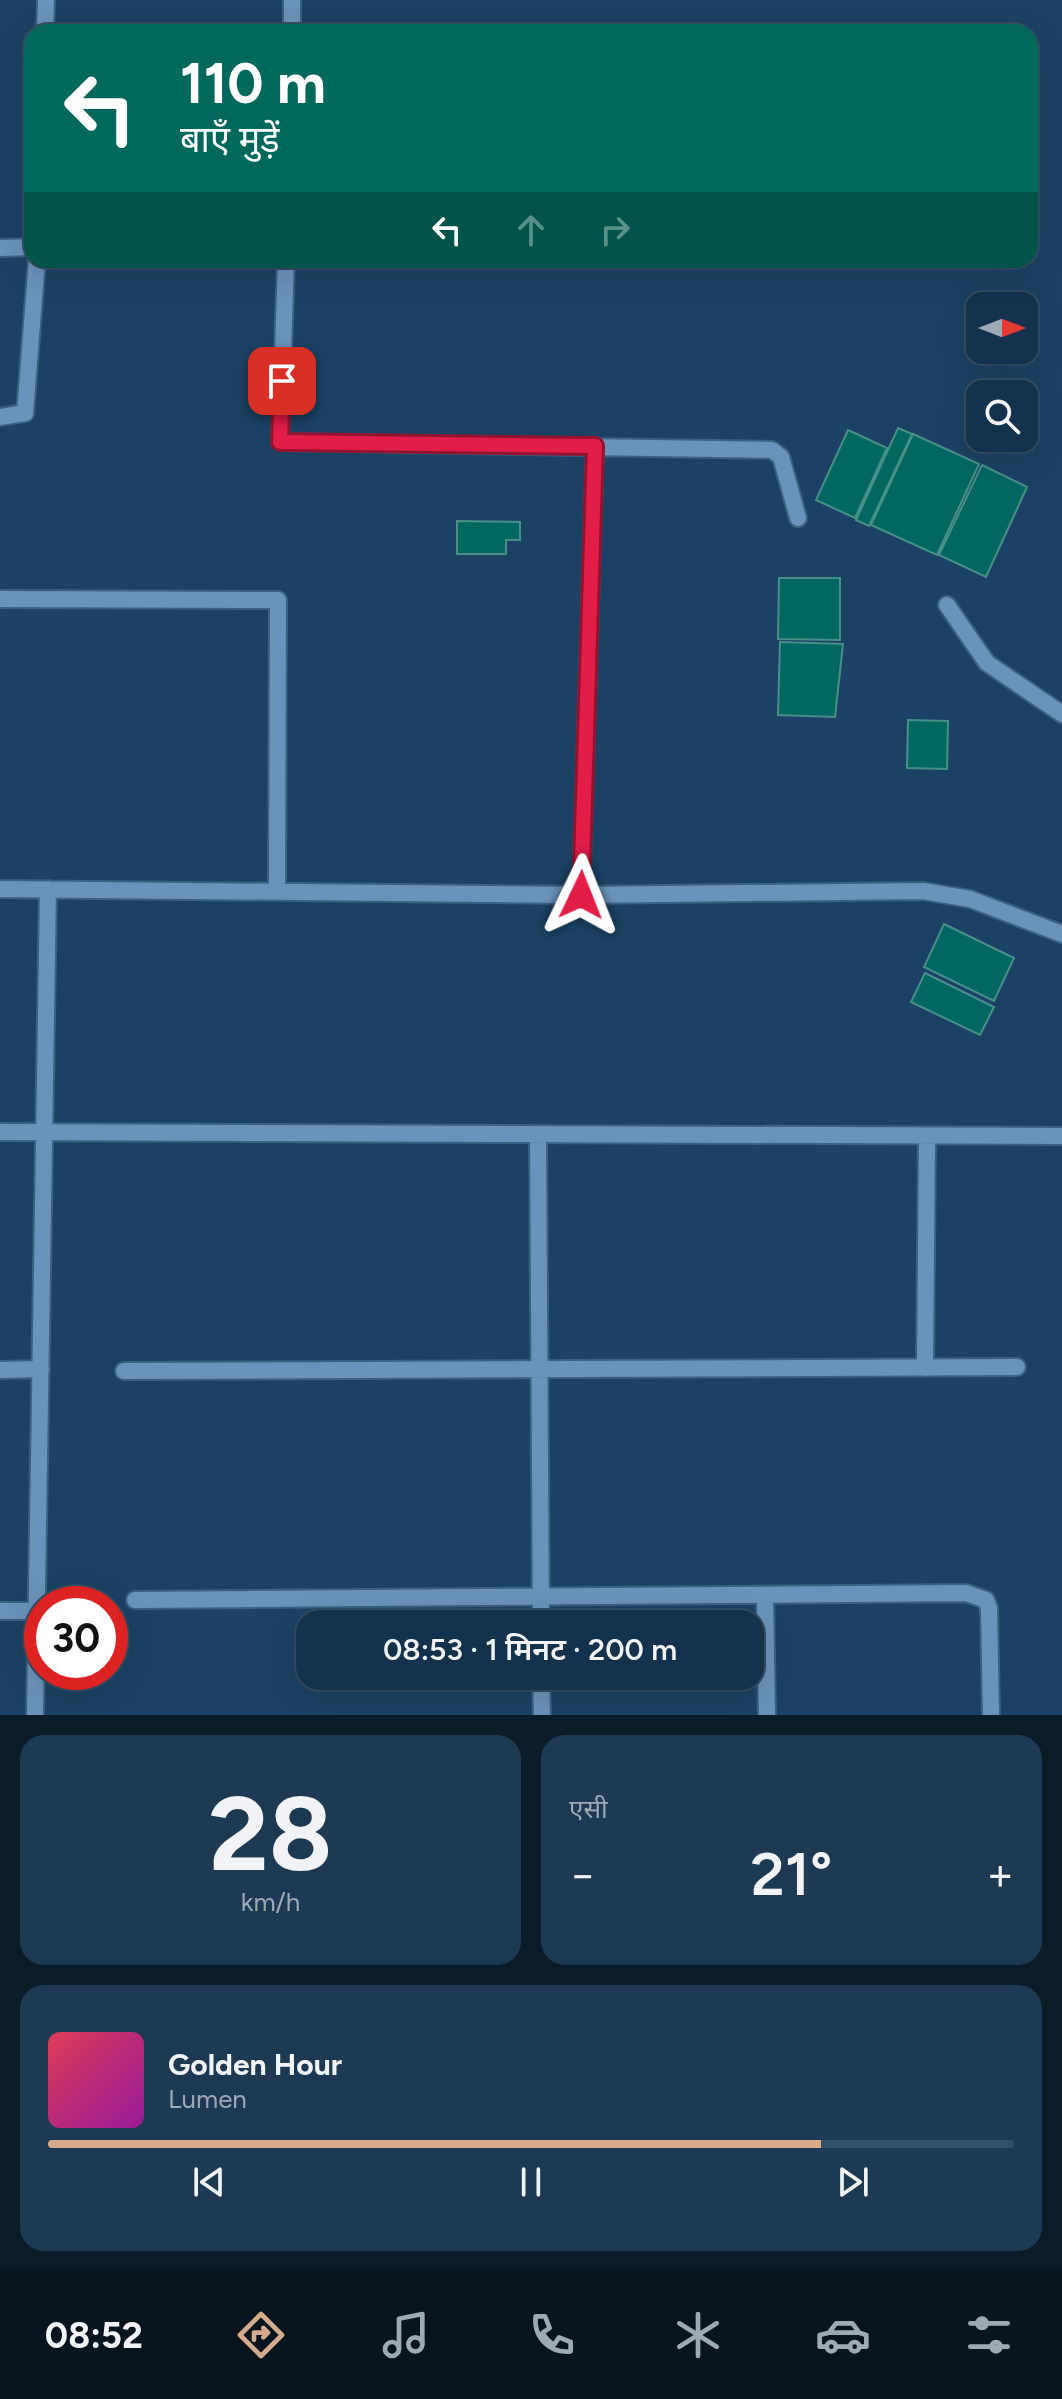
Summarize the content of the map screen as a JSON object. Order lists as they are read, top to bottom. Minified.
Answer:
{"north":"right","page":{"turn":["110 m","बाएँ मुड़ें"],"limit":"30","trip":"08:53 · 1 मिनट · 200 m","tile":[["28","km/h"],"एसी"],"heat":["−","21°","+"],"song":["Golden Hour","Lumen"],"tabs":"08:52"}}
